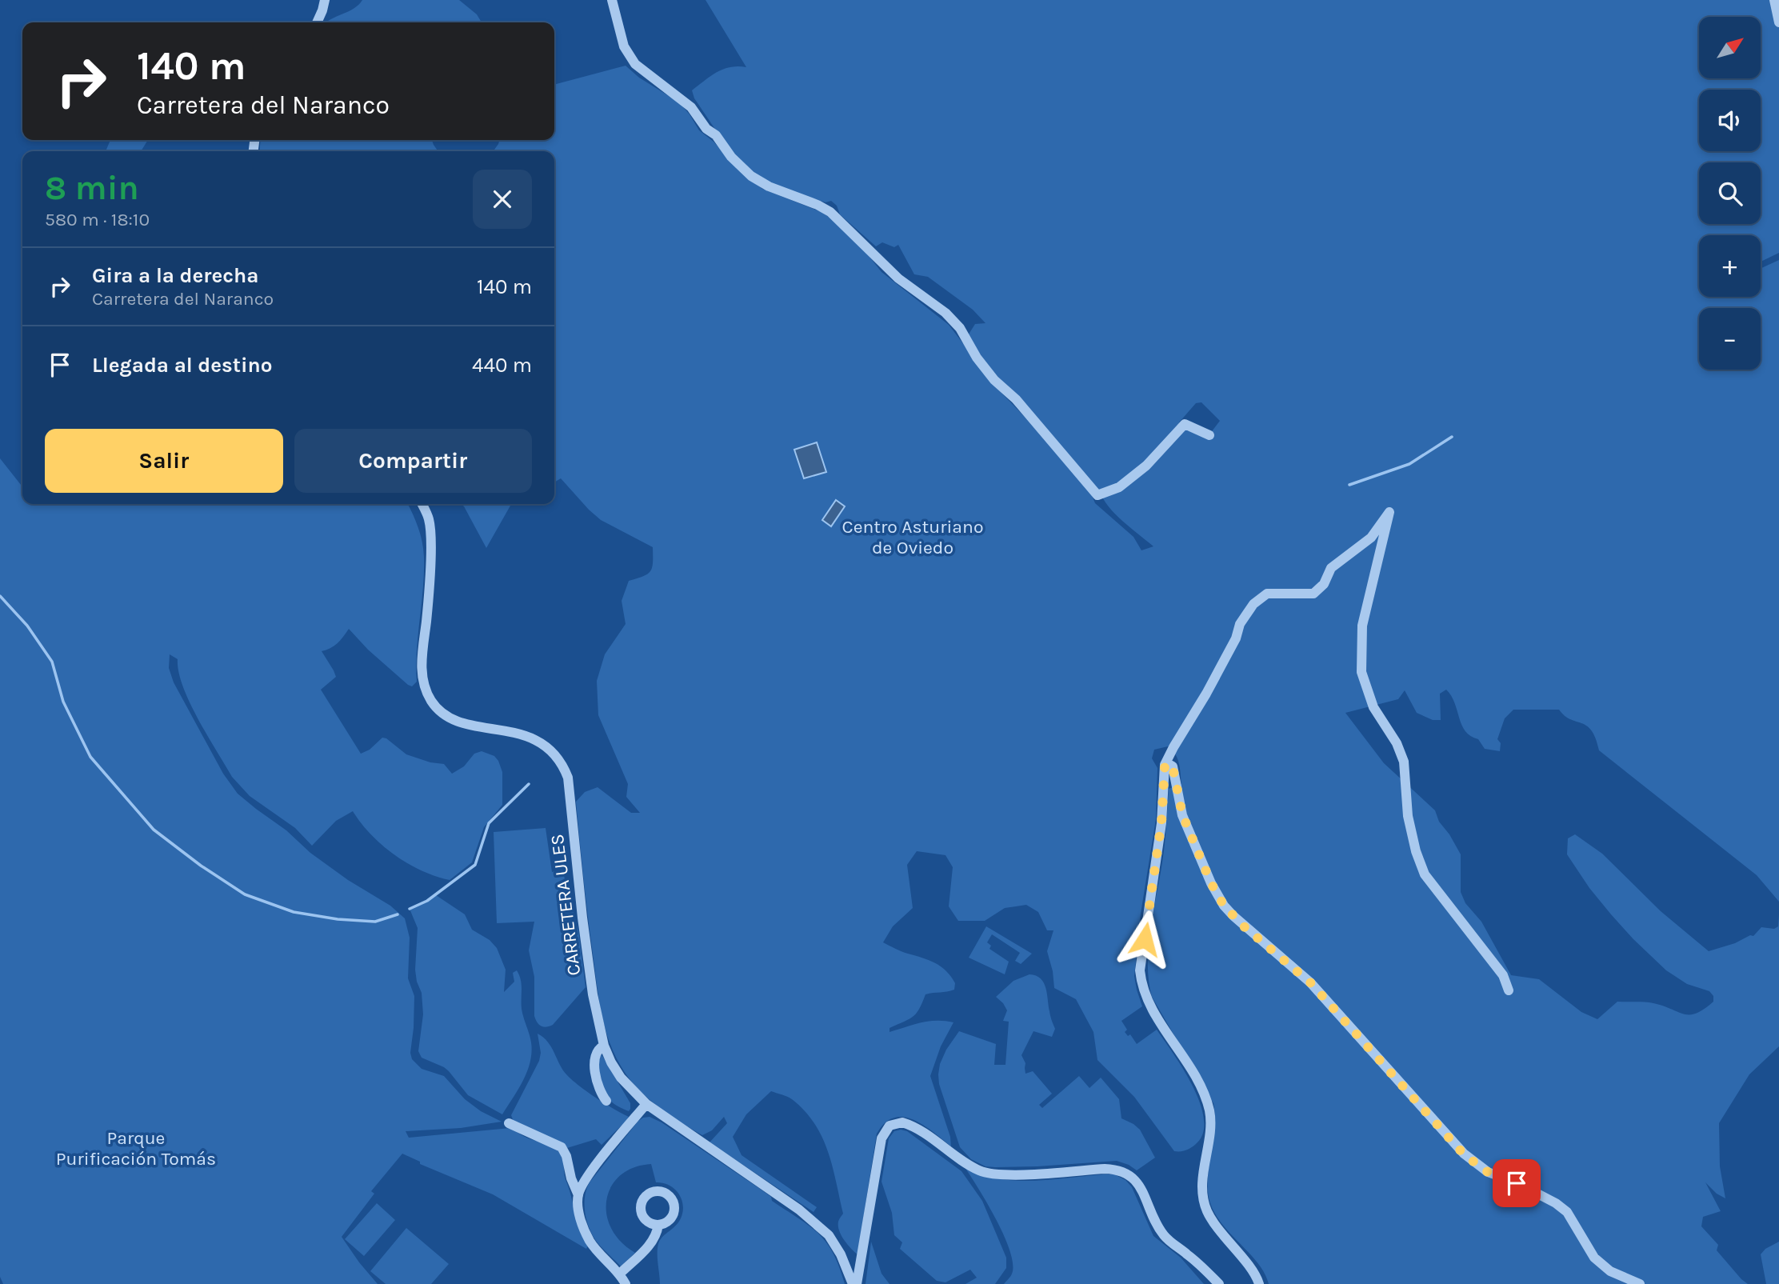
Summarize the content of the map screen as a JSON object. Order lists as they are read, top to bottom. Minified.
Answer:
{"streets":{"street":["CARRETERA ULES"]},"parks":["Centro Asturiano de Oviedo","Parque Purificación Tomás"],"north":"top right","page":{"map_buttons":["+","−"],"turn":["140 m","Carretera del Naranco"],"heading":["8 min","580 m · 18:10"],"list":[{"name":"Gira a la derecha","note":"Carretera del Naranco","value":"140 m"},{"name":"Llegada al destino","value":"440 m"}],"buttons":["Salir","Compartir"]}}
